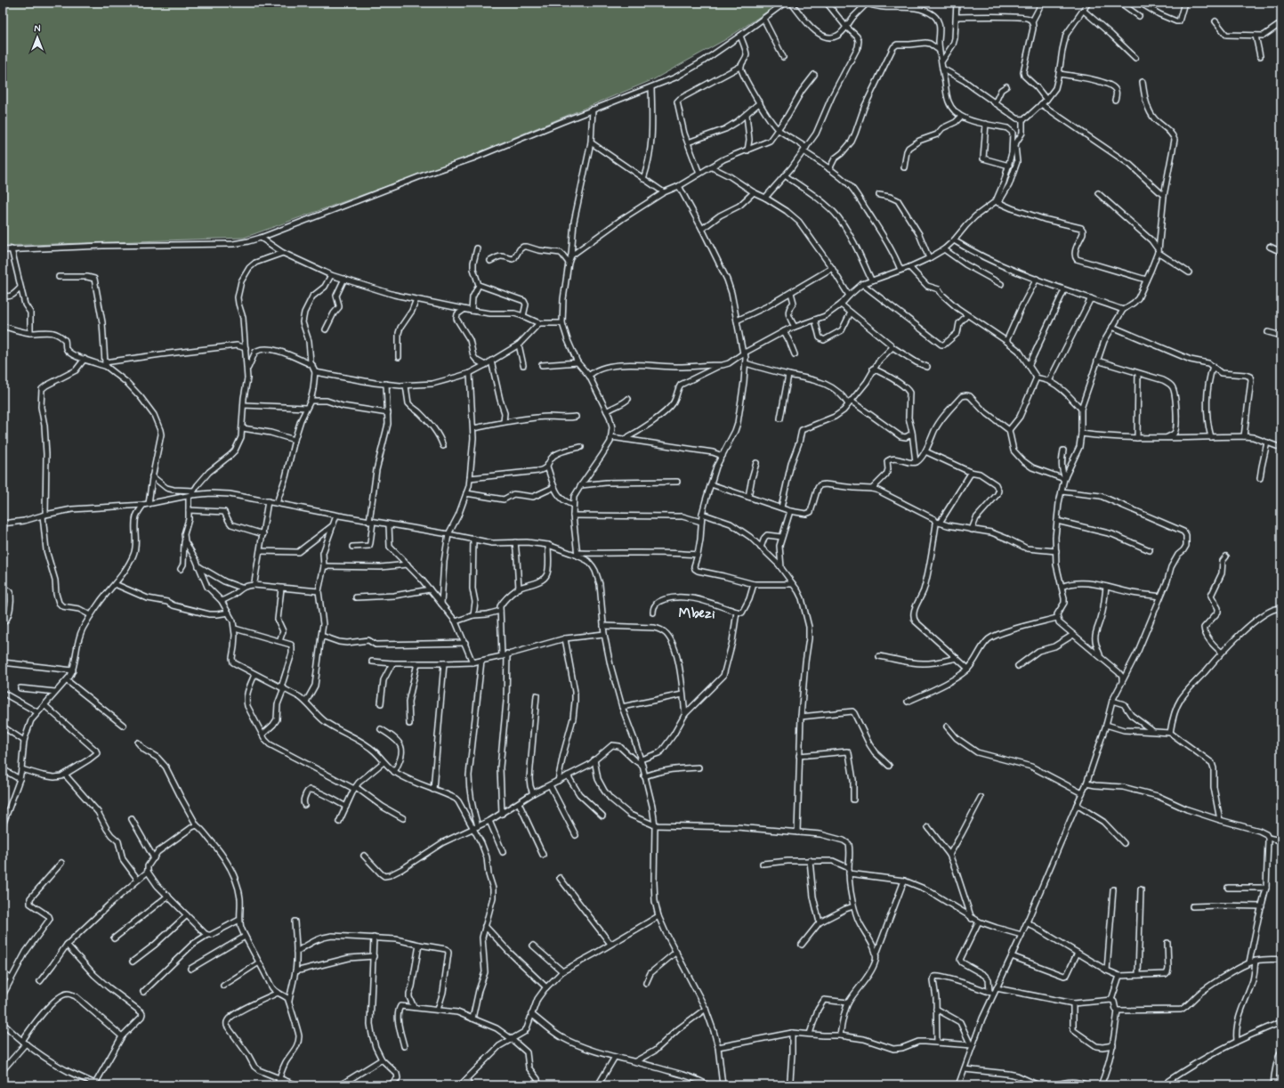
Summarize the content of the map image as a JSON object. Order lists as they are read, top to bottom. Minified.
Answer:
{"districts":["Mbezi"],"north":"top"}
